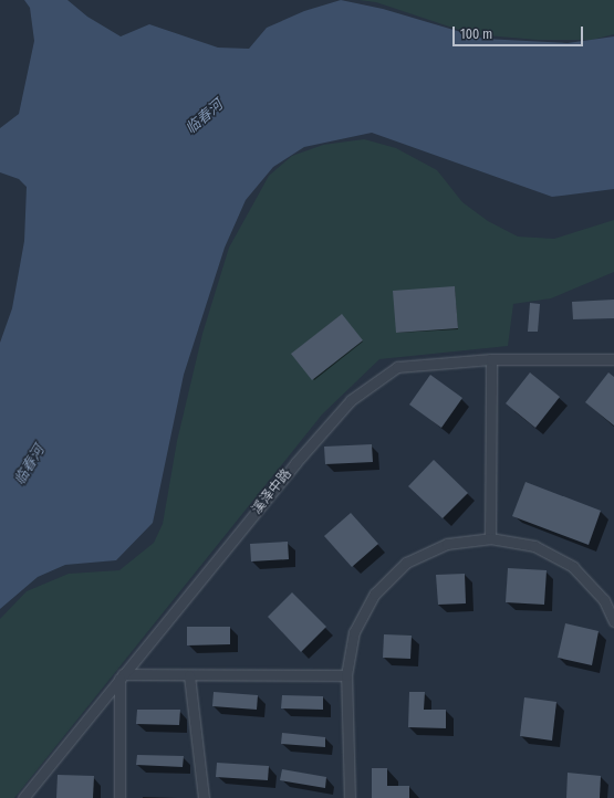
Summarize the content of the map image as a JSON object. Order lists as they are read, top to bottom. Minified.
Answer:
{"streets":{"street":["溪泽中路"]},"water":["临春河"],"scale_bar":"100 m"}
